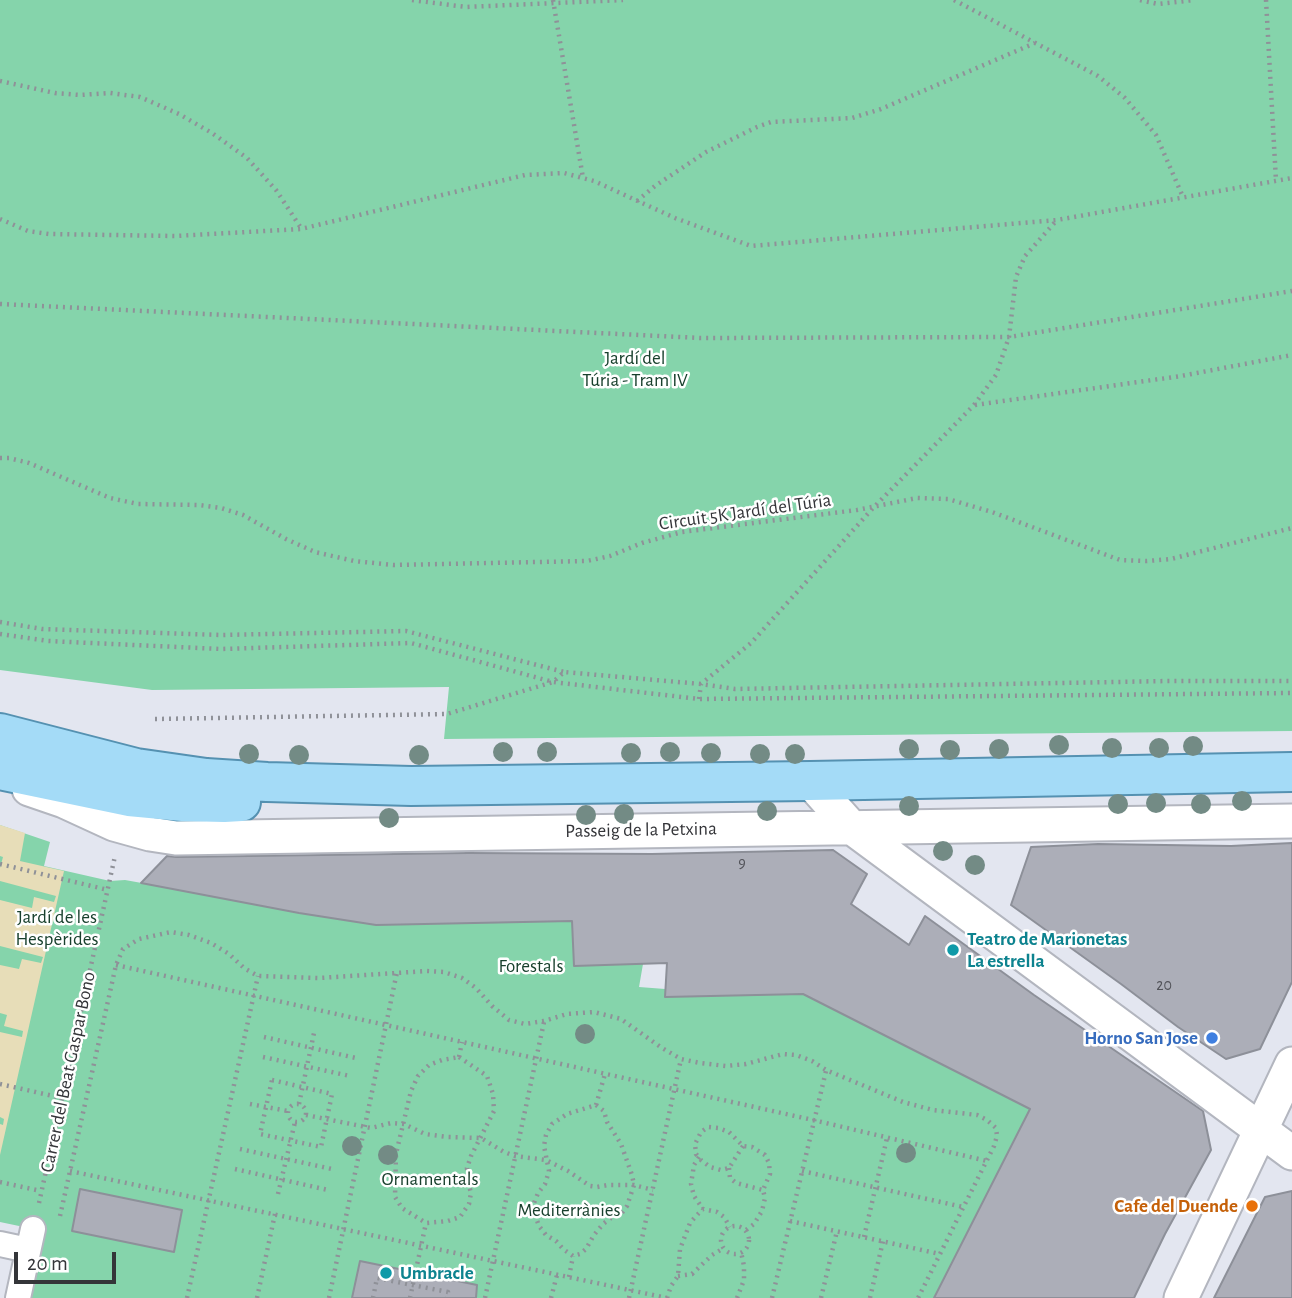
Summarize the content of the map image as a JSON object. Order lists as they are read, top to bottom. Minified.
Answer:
{"streets":{"street":["Passeig de la Petxina"],"path":["Circuit 5K Jardí del Túria","Carrer del Beat Gaspar Bono"]},"parks":["Jardí del Túria - Tram IV","Jardí de les Hespèrides","Forestals","Ornamentals","Mediterrànies"],"places":["Teatro de Marionetas La estrella","Horno San Jose","Cafe del Duende","Umbracle"],"house_numbers":["9","20"],"scale_bar":"20 m"}
